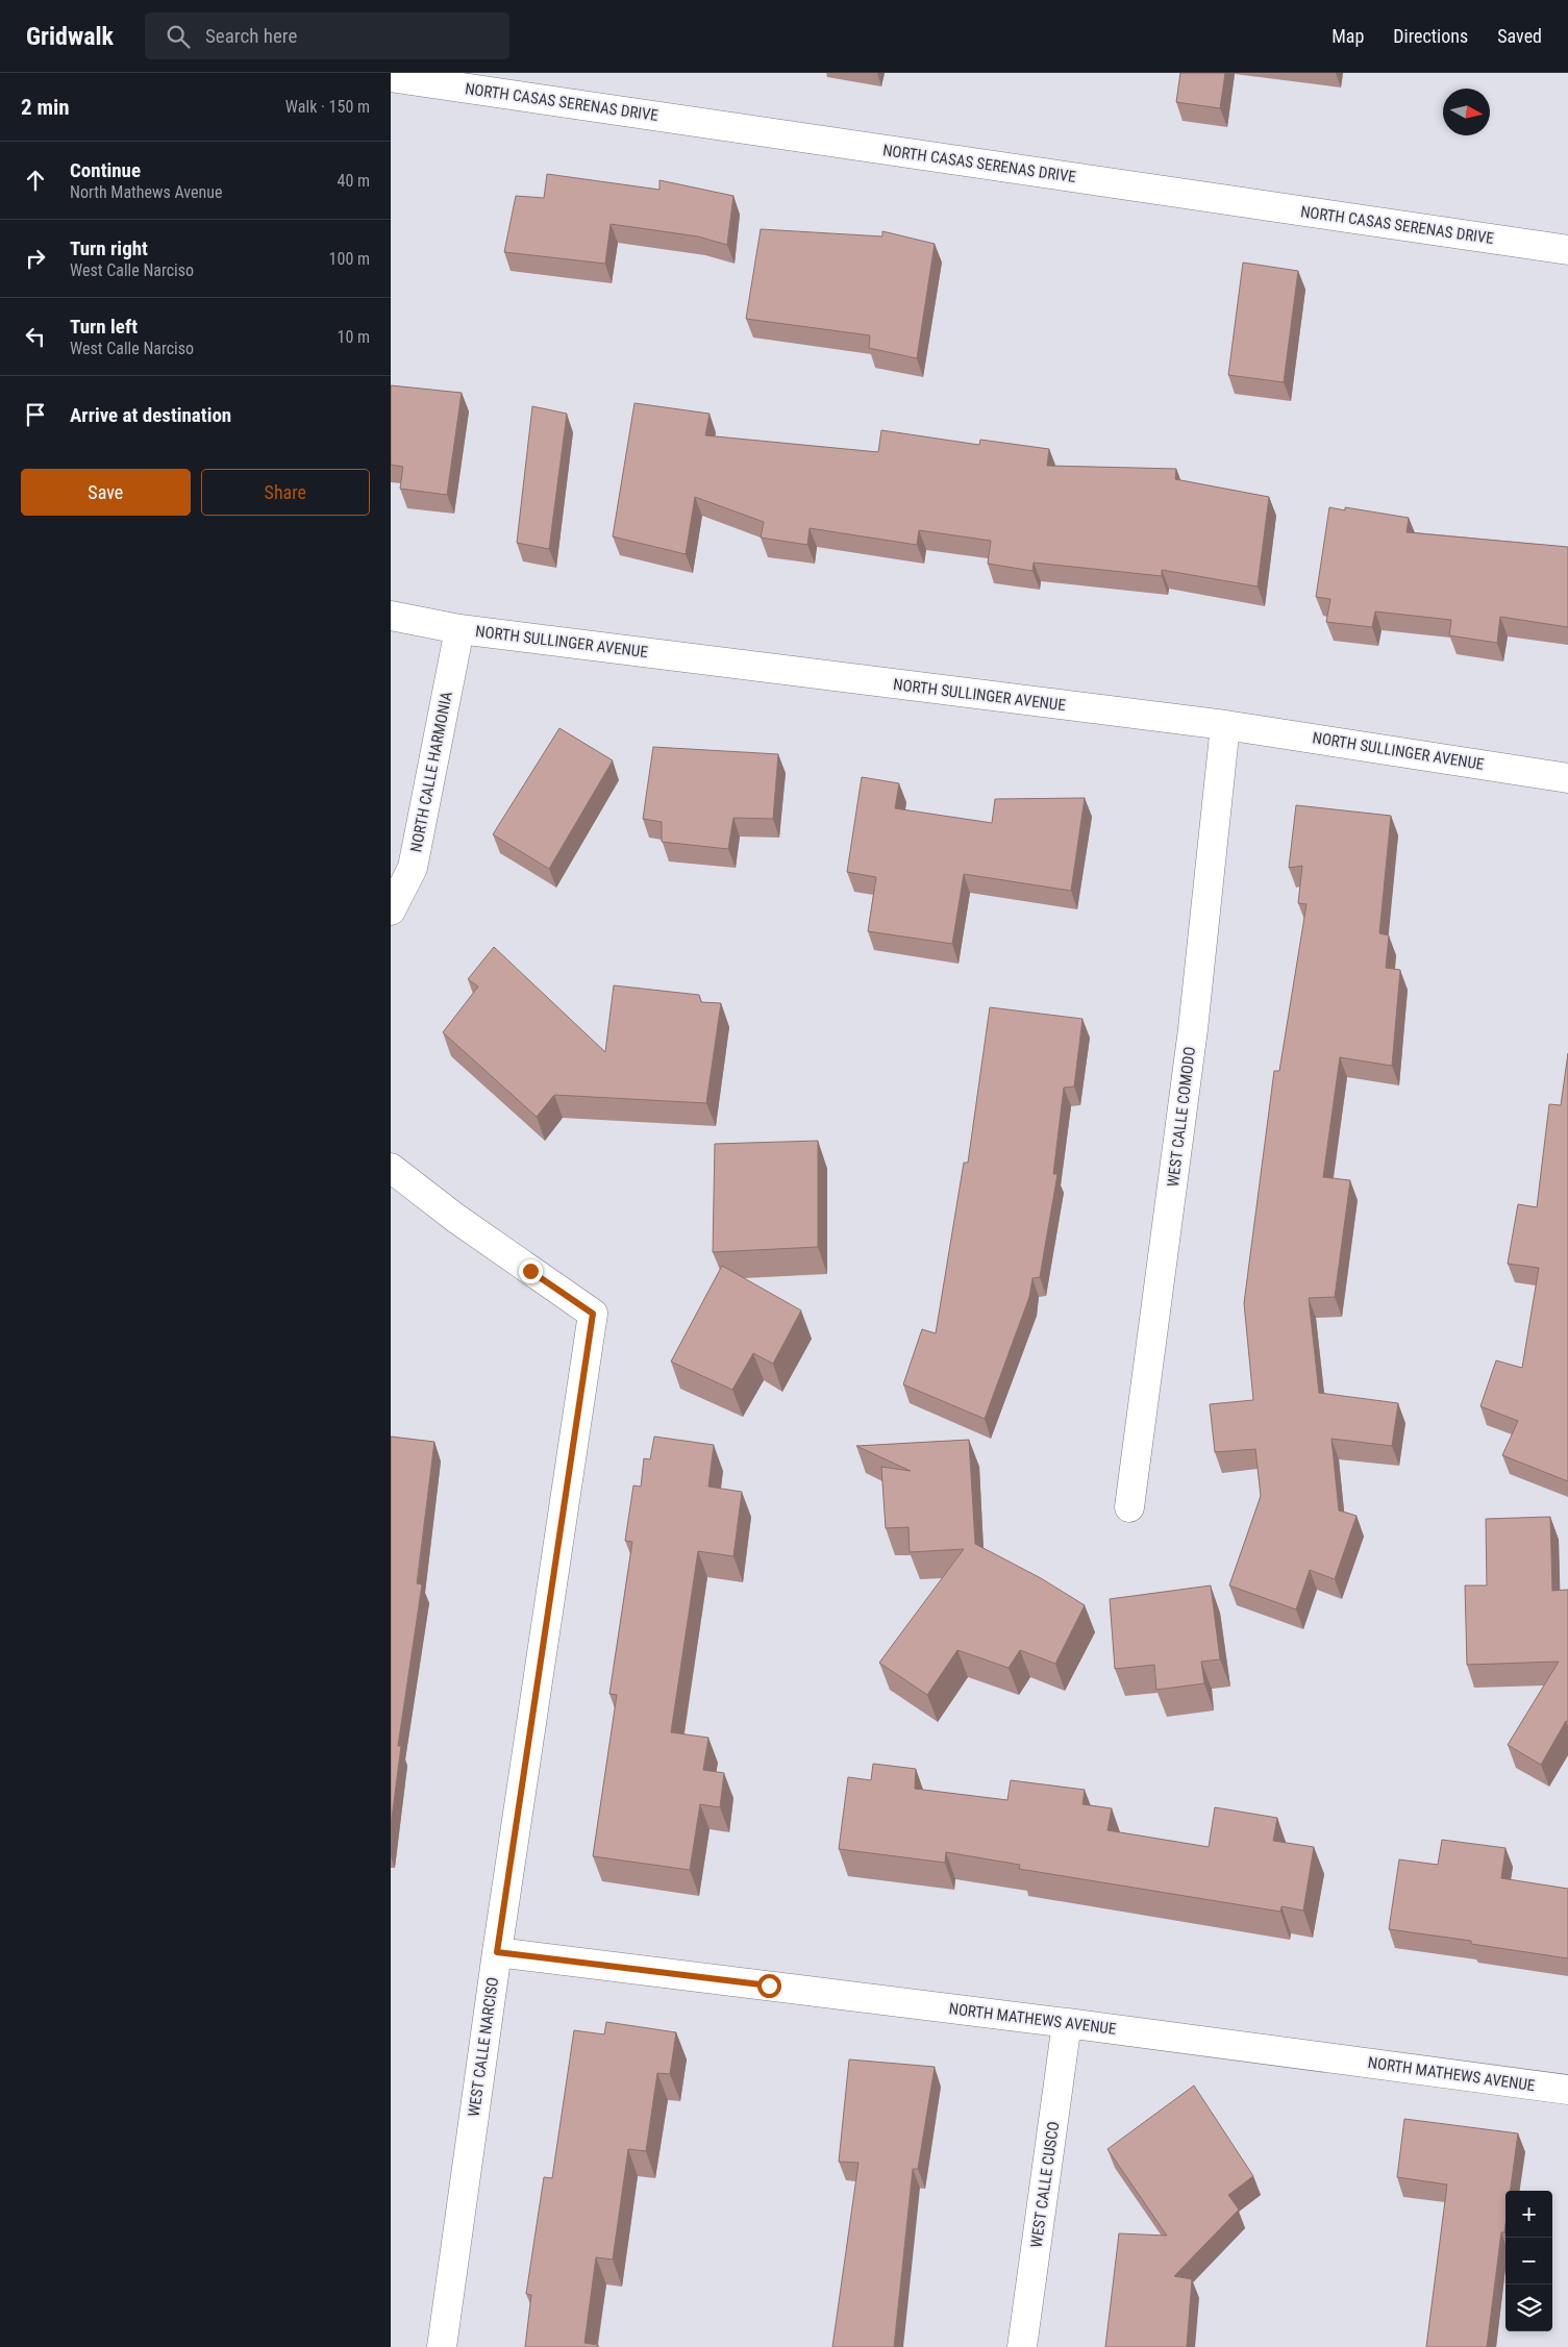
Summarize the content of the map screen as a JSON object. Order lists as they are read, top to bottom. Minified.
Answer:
{"streets":{"street":["NORTH CASAS SERENAS DRIVE","NORTH SULLINGER AVENUE","NORTH CALLE HARMONIA","WEST CALLE COMODO","NORTH MATHEWS AVENUE","WEST CALLE NARCISO","WEST CALLE CUSCO"]},"crossings":[["NORTH SULLINGER AVENUE","NORTH CALLE HARMONIA"],["NORTH SULLINGER AVENUE","WEST CALLE COMODO"],["NORTH MATHEWS AVENUE","WEST CALLE NARCISO"],["NORTH MATHEWS AVENUE","WEST CALLE CUSCO"]],"north":"right","page":{"header":"Gridwalk","search":"Search here","nav":["Map","Directions","Saved"],"heading":["2 min","Walk · 150 m"],"list":[["Continue","North Mathews Avenue","40 m"],["Turn right","West Calle Narciso","100 m"],["Turn left","West Calle Narciso","10 m"],"Arrive at destination"],"buttons":["Save","Share"],"map_buttons":["+","−"]}}
